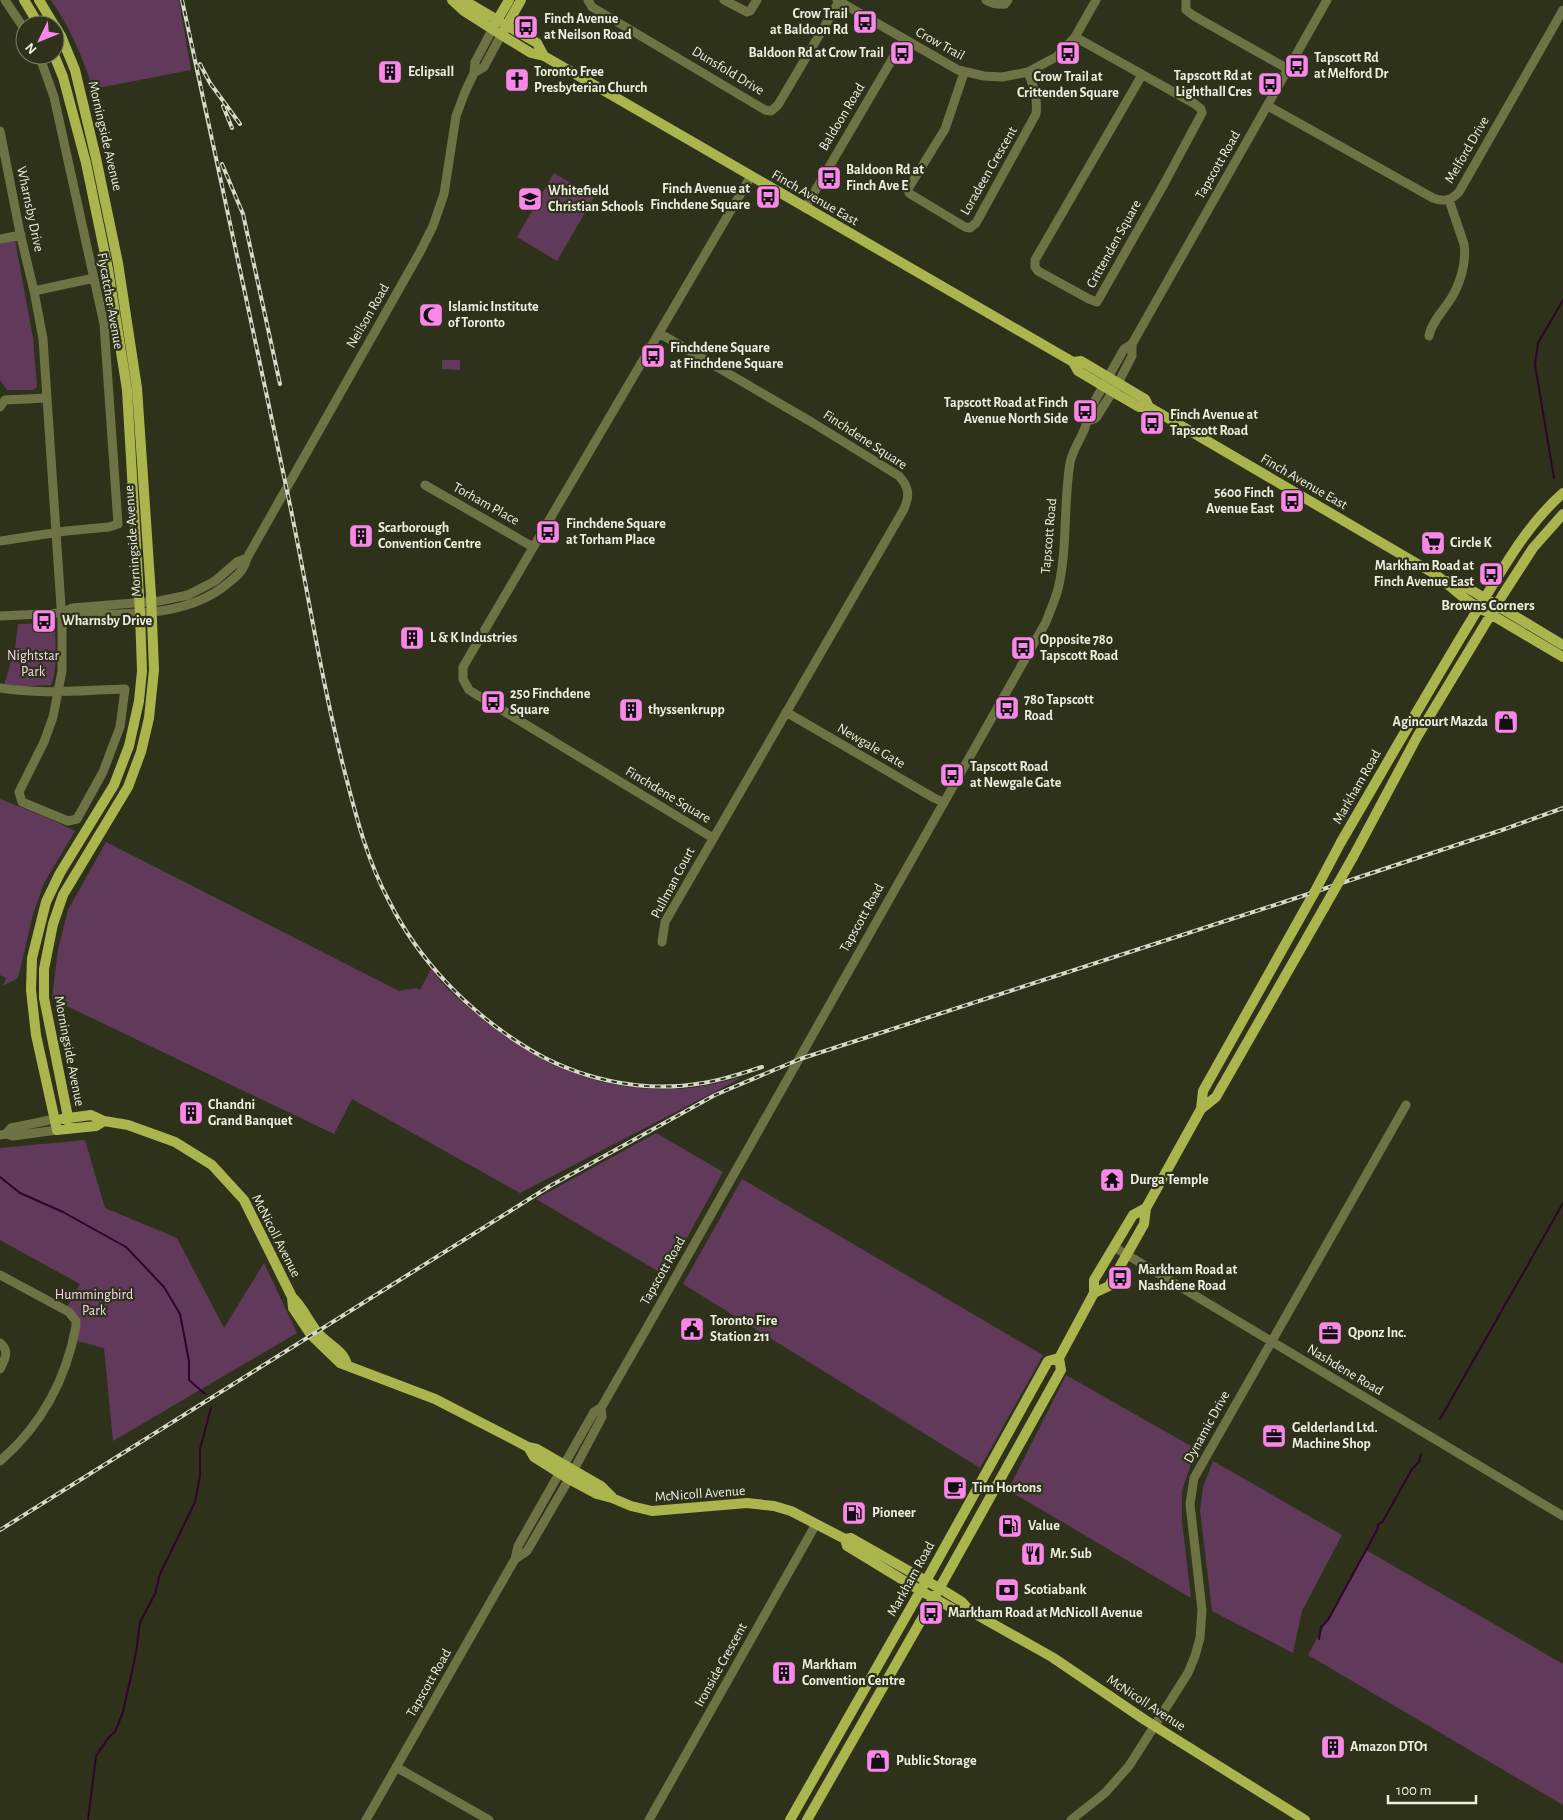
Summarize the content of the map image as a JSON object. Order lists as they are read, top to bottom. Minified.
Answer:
{"streets":{"main road":["Morningside Avenue","Finch Avenue East","Neilson Road","Markham Road","McNicoll Avenue"],"street":["Crow Trail","Dunsfold Drive","Baldoon Road","Melford Drive","Tapscott Road","Loradeen Crescent","Wharnsby Drive","Crittenden Square","Flycatcher Avenue","Finchdene Square","Torham Place","Newgale Gate","Pullman Court","Nashdene Road","Dynamic Drive","Ironside Crescent"]},"crossings":[["Crow Trail","Dunsfold Drive"],["Crow Trail","Baldoon Road"],["Crow Trail","Loradeen Crescent"],["Crow Trail","Crittenden Square"],["Baldoon Road","Finch Avenue East"],["Morningside Avenue","Neilson Road"],["Morningside Avenue","McNicoll Avenue"],["Melford Drive","Tapscott Road"],["Tapscott Road","Finch Avenue East"],["Tapscott Road","Newgale Gate"],["Tapscott Road","McNicoll Avenue"],["Finch Avenue East","Neilson Road"],["Finch Avenue East","Finchdene Square"],["Finch Avenue East","Markham Road"],["Wharnsby Drive","Flycatcher Avenue"],["Wharnsby Drive","Neilson Road"],["Finchdene Square","Torham Place"],["Finchdene Square","Newgale Gate"],["Finchdene Square","Pullman Court"],["Markham Road","McNicoll Avenue"],["Markham Road","Nashdene Road"],["McNicoll Avenue","Dynamic Drive"],["McNicoll Avenue","Ironside Crescent"],["Nashdene Road","Dynamic Drive"]],"districts":["Browns Corners"],"parks":["Nightstar Park","Hummingbird Park"],"places":{"bus stop":["Crow Trail at Baldoon Rd","Finch Avenue at Neilson Road","Baldoon Rd at Crow Trail","Crow Trail at Crittenden Square","Tapscott Rd at Melford Dr","Tapscott Rd at Lighthall Cres","Baldoon Rd at Finch Ave E","Finch Avenue at Finchdene Square","Finchdene Square at Finchdene Square","Tapscott Road at Finch Avenue North Side","Finch Avenue at Tapscott Road","5600 Finch Avenue East","Finchdene Square at Torham Place","Markham Road at Finch Avenue East","Wharnsby Drive","Opposite 780 Tapscott Road","250 Finchdene Square","780 Tapscott Road","Tapscott Road at Newgale Gate","Markham Road at Nashdene Road","Markham Road at McNicoll Avenue"],"building":["Eclipsall","Scarborough Convention Centre","L & K Industries","thyssenkrupp","Chandni Grand Banquet","Markham Convention Centre","Amazon DTO1"],"church":["Toronto Free Presbyterian Church"],"school or university":["Whitefield Christian Schools"],"mosque":["Islamic Institute of Toronto"],"supermarket":["Circle K"],"shop":["Agincourt Mazda","Public Storage"],"temple":["Durga Temple"],"public building":["Toronto Fire Station 211"],"office":["Qponz Inc.","Gelderland Ltd. Machine Shop"],"cafe":["Tim Hortons"],"fuel station":["Pioneer","Value"],"restaurant":["Mr. Sub"],"bank":["Scotiabank"]},"scale_bar":"100 m","north":"bottom left"}
